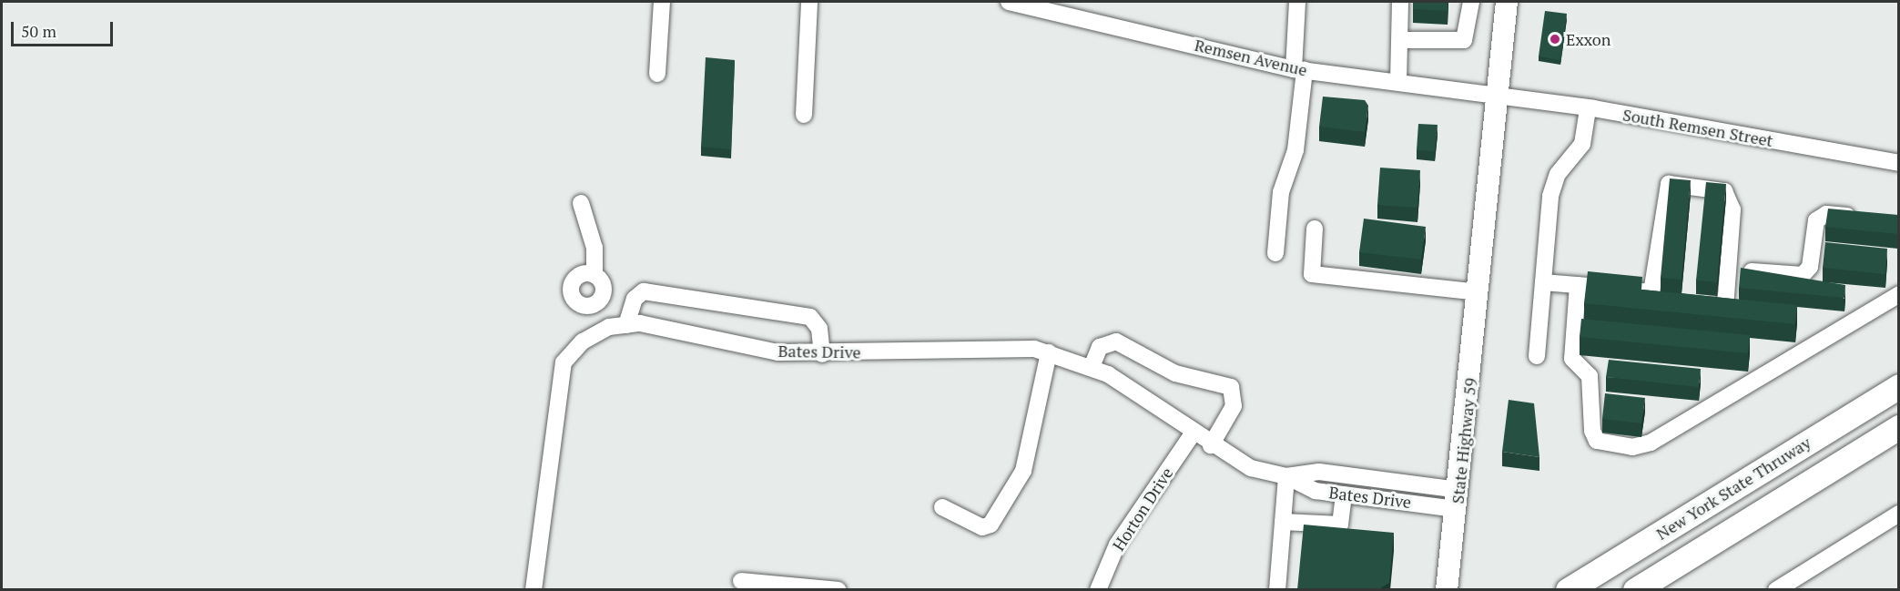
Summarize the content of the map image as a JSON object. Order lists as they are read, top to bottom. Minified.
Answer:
{"streets":{"highway":["New York State Thruway"],"main road":["State Highway 59"],"street":["Remsen Avenue","South Remsen Street","Bates Drive","Horton Drive"]},"crossings":[["Remsen Avenue","South Remsen Street"],["Remsen Avenue","State Highway 59"],["South Remsen Street","State Highway 59"],["Bates Drive","State Highway 59"],["Bates Drive","Horton Drive"]],"places":["Exxon"],"scale_bar":"50 m"}
